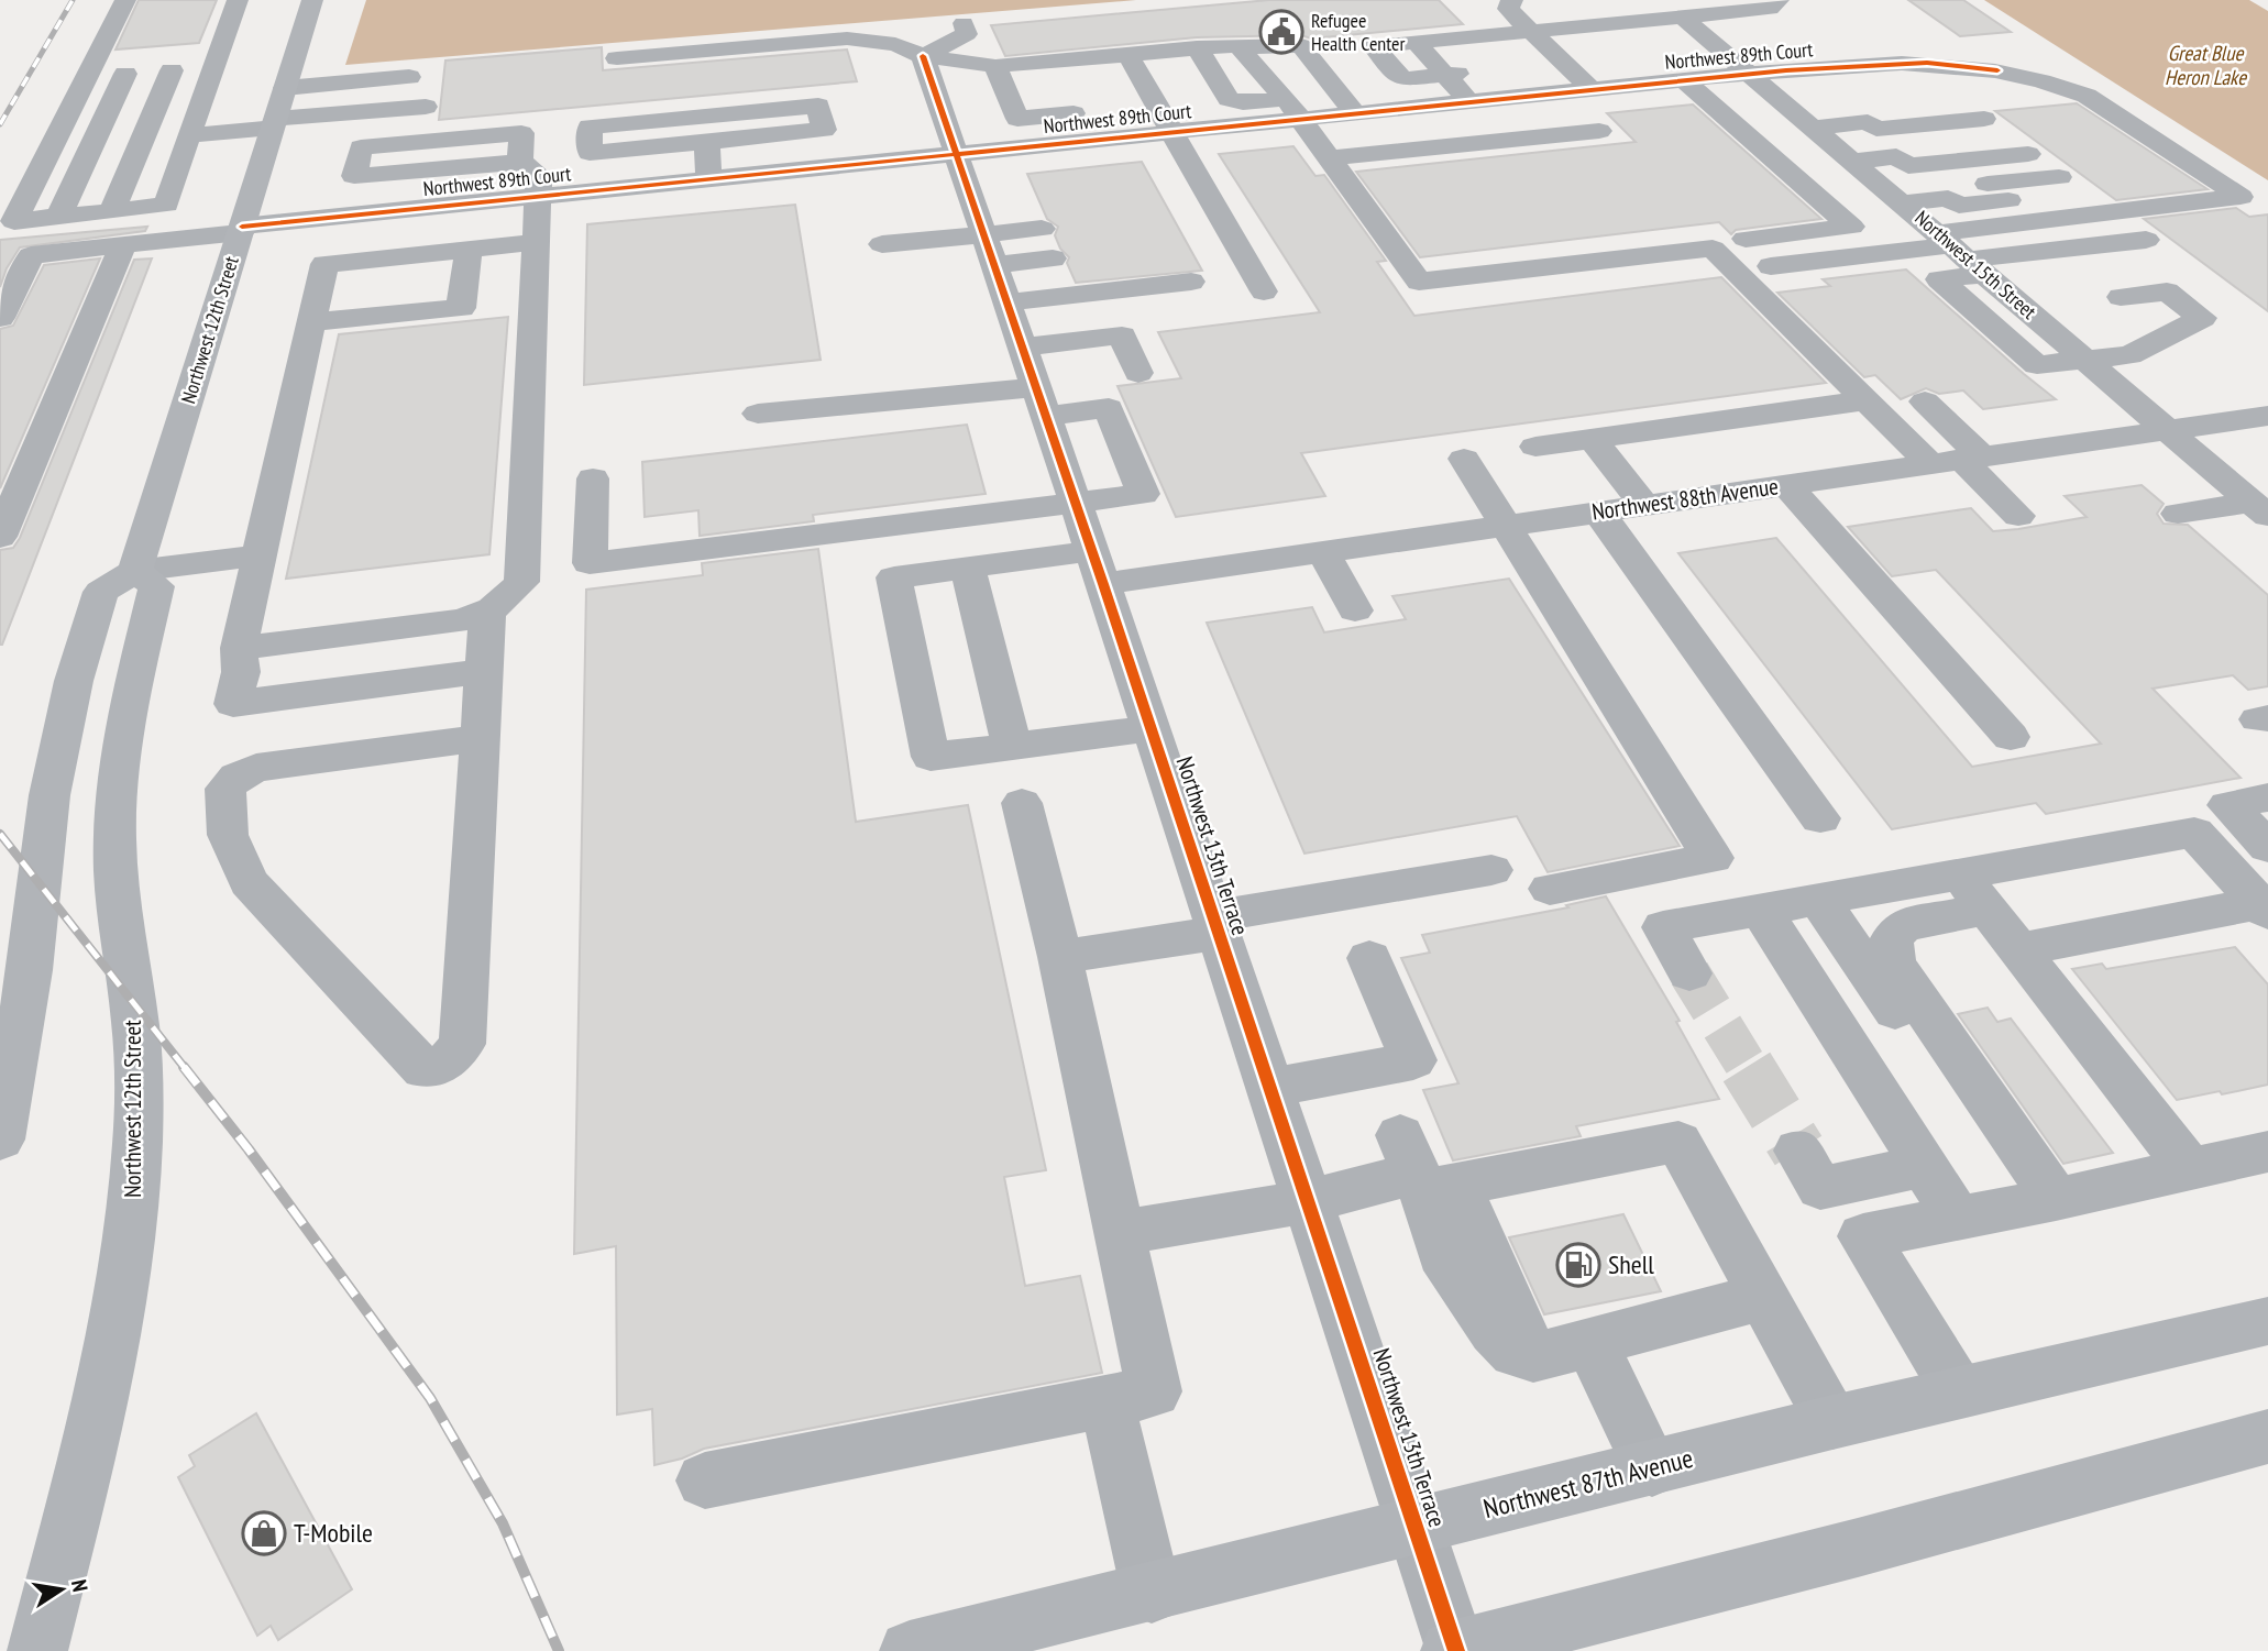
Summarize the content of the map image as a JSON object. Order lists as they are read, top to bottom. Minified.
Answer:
{"streets":{"main road":["Northwest 12th Street","Northwest 87th Avenue"],"street":["Northwest 89th Court","Northwest 15th Street","Northwest 88th Avenue","Northwest 13th Terrace"]},"crossings":[["Northwest 89th Court","Northwest 15th Street"],["Northwest 89th Court","Northwest 12th Street"],["Northwest 89th Court","Northwest 13th Terrace"],["Northwest 15th Street","Northwest 88th Avenue"],["Northwest 88th Avenue","Northwest 13th Terrace"],["Northwest 13th Terrace","Northwest 87th Avenue"]],"water":["Great Blue Heron Lake"],"places":{"public building":["Refugee Health Center"],"fuel station":["Shell"],"shop":["T-Mobile"]},"north":"right"}
